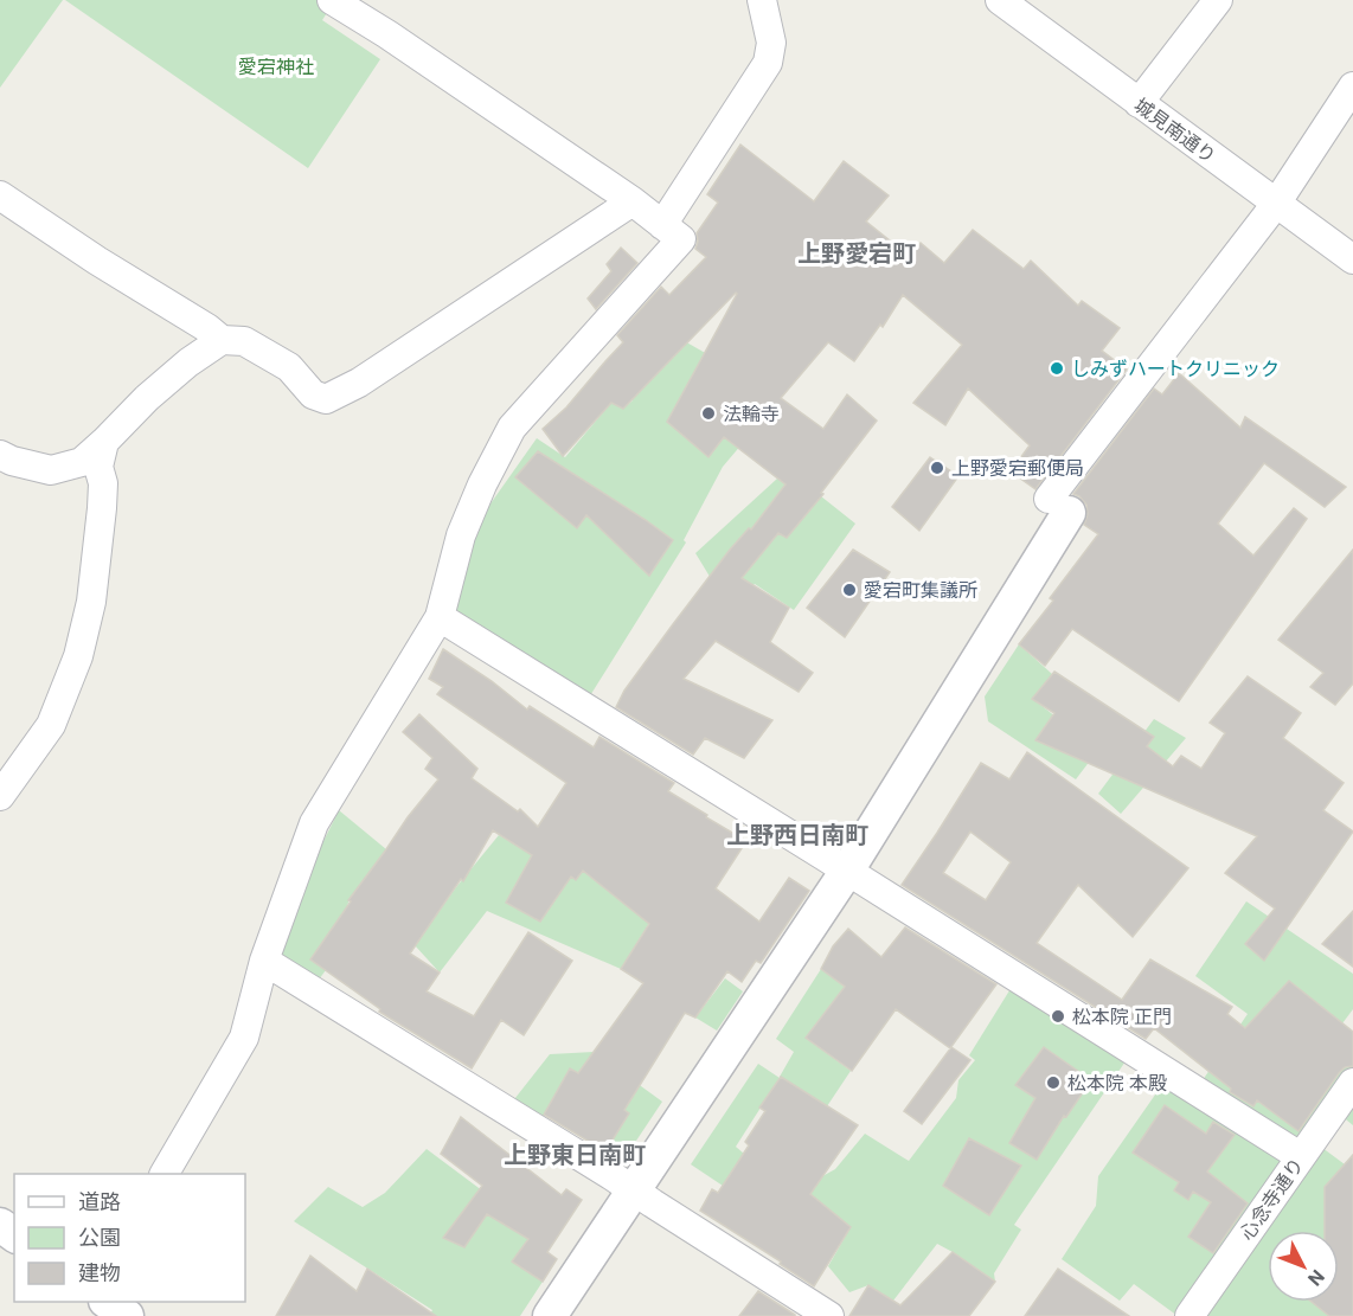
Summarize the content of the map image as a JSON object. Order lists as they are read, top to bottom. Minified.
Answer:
{"streets":{"street":["城見南通り","心念寺通り"]},"districts":["上野愛宕町","上野西日南町","上野東日南町"],"parks":["愛宕神社"],"places":["しみずハートクリニック","法輪寺","上野愛宕郵便局","愛宕町集議所","松本院 正門","松本院 本殿"],"legend":["道路","公園","建物"],"north":"bottom right"}
